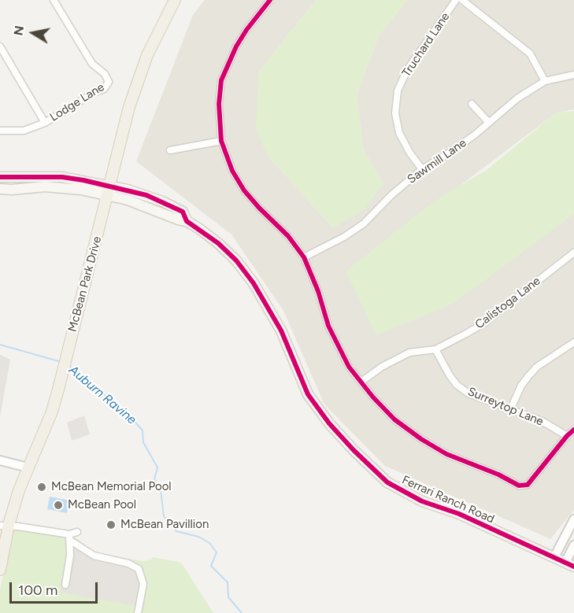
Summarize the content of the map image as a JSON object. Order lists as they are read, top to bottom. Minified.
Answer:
{"streets":{"main road":["McBean Park Drive","Ferrari Ranch Road"],"street":["Truchard Lane","Lodge Lane","Sawmill Lane","Calistoga Lane","Surreytop Lane"]},"crossings":[["Truchard Lane","Sawmill Lane"],["McBean Park Drive","Ferrari Ranch Road"],["Calistoga Lane","Surreytop Lane"]],"water":["Auburn Ravine"],"places":["McBean Memorial Pool","McBean Pool","McBean Pavillion"],"scale_bar":"100 m","north":"left"}
